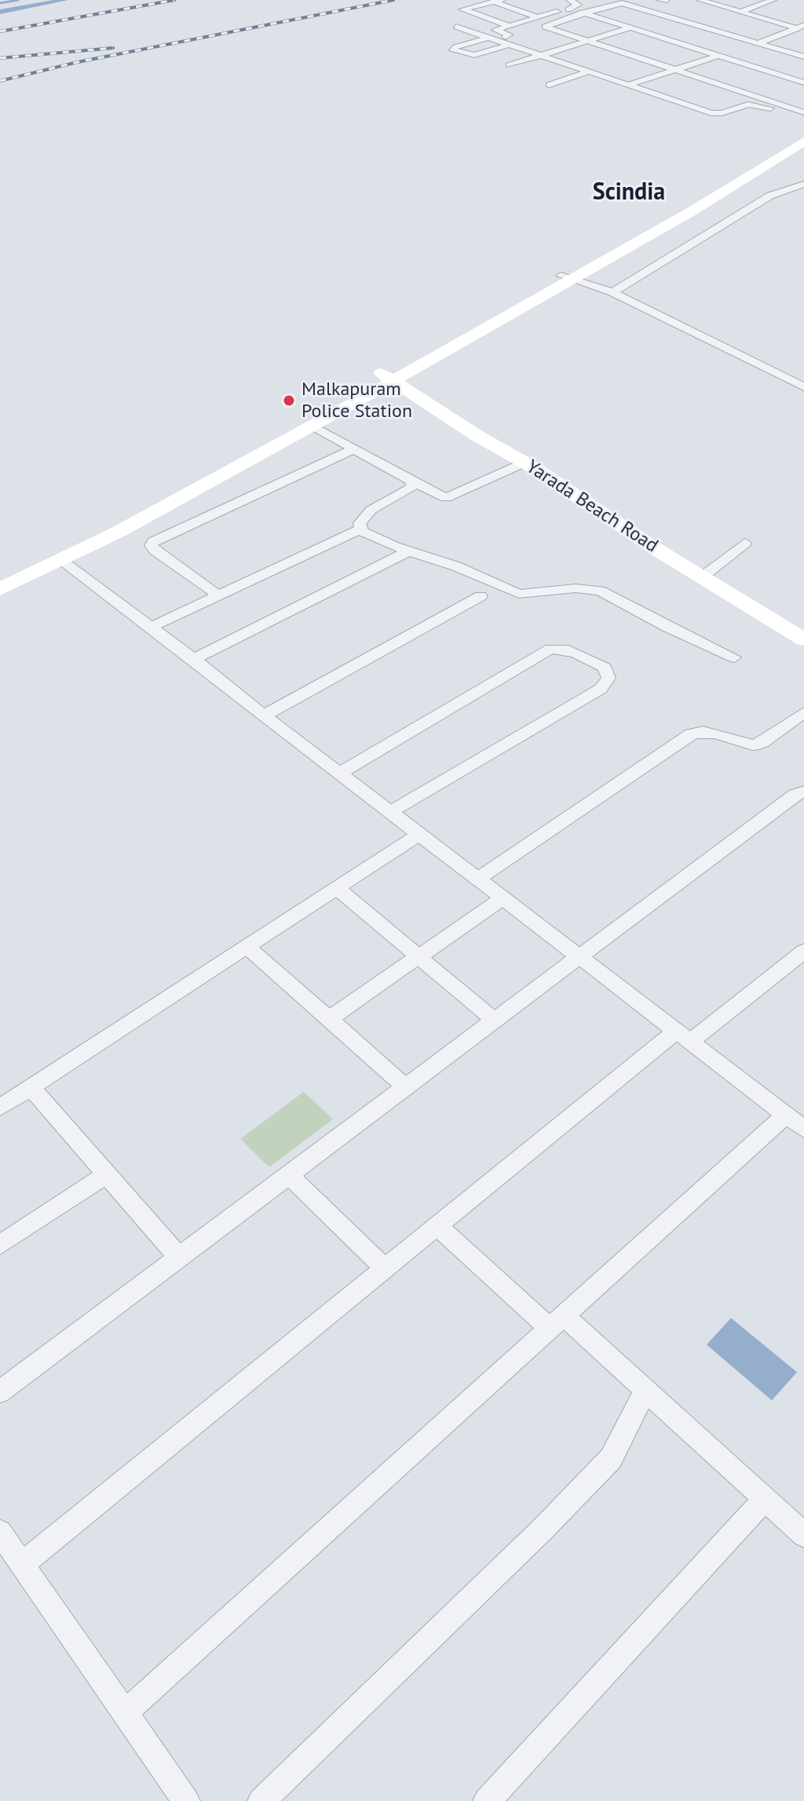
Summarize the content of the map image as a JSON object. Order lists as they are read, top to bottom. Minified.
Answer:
{"streets":{"main road":["Yarada Beach Road"]},"districts":["Scindia"],"places":["Malkapuram Police Station"]}
